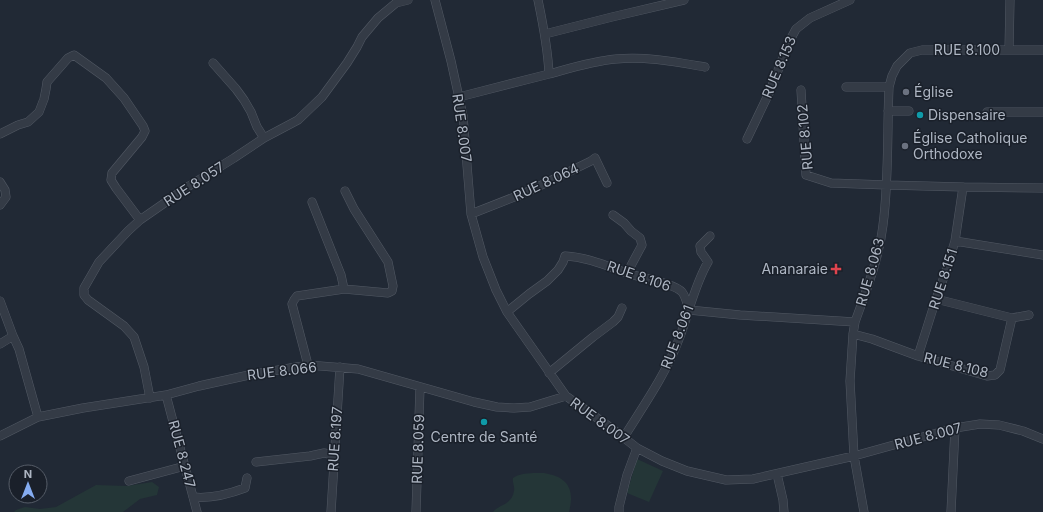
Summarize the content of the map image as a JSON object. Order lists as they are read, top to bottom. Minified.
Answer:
{"streets":{"street":["RUE 8.100","RUE 8.153","RUE 8.007","RUE 8.102","RUE 8.064","RUE 8.057","RUE 8.063","RUE 8.106","RUE 8.151","RUE 8.061","RUE 8.108","RUE 8.066","RUE 8.197","RUE 8.059","RUE 8.247"]},"crossings":[["RUE 8.100","RUE 8.063"],["RUE 8.007","RUE 8.064"],["RUE 8.007","RUE 8.063"],["RUE 8.007","RUE 8.106"],["RUE 8.007","RUE 8.061"],["RUE 8.007","RUE 8.066"],["RUE 8.102","RUE 8.063"],["RUE 8.057","RUE 8.066"],["RUE 8.063","RUE 8.108"],["RUE 8.106","RUE 8.061"],["RUE 8.151","RUE 8.108"],["RUE 8.066","RUE 8.197"],["RUE 8.066","RUE 8.059"],["RUE 8.066","RUE 8.247"]],"places":{"other":["Église","Dispensaire","Église Catholique Orthodoxe","Centre de Santé"],"health":["Ananaraie"]},"north":"top"}
